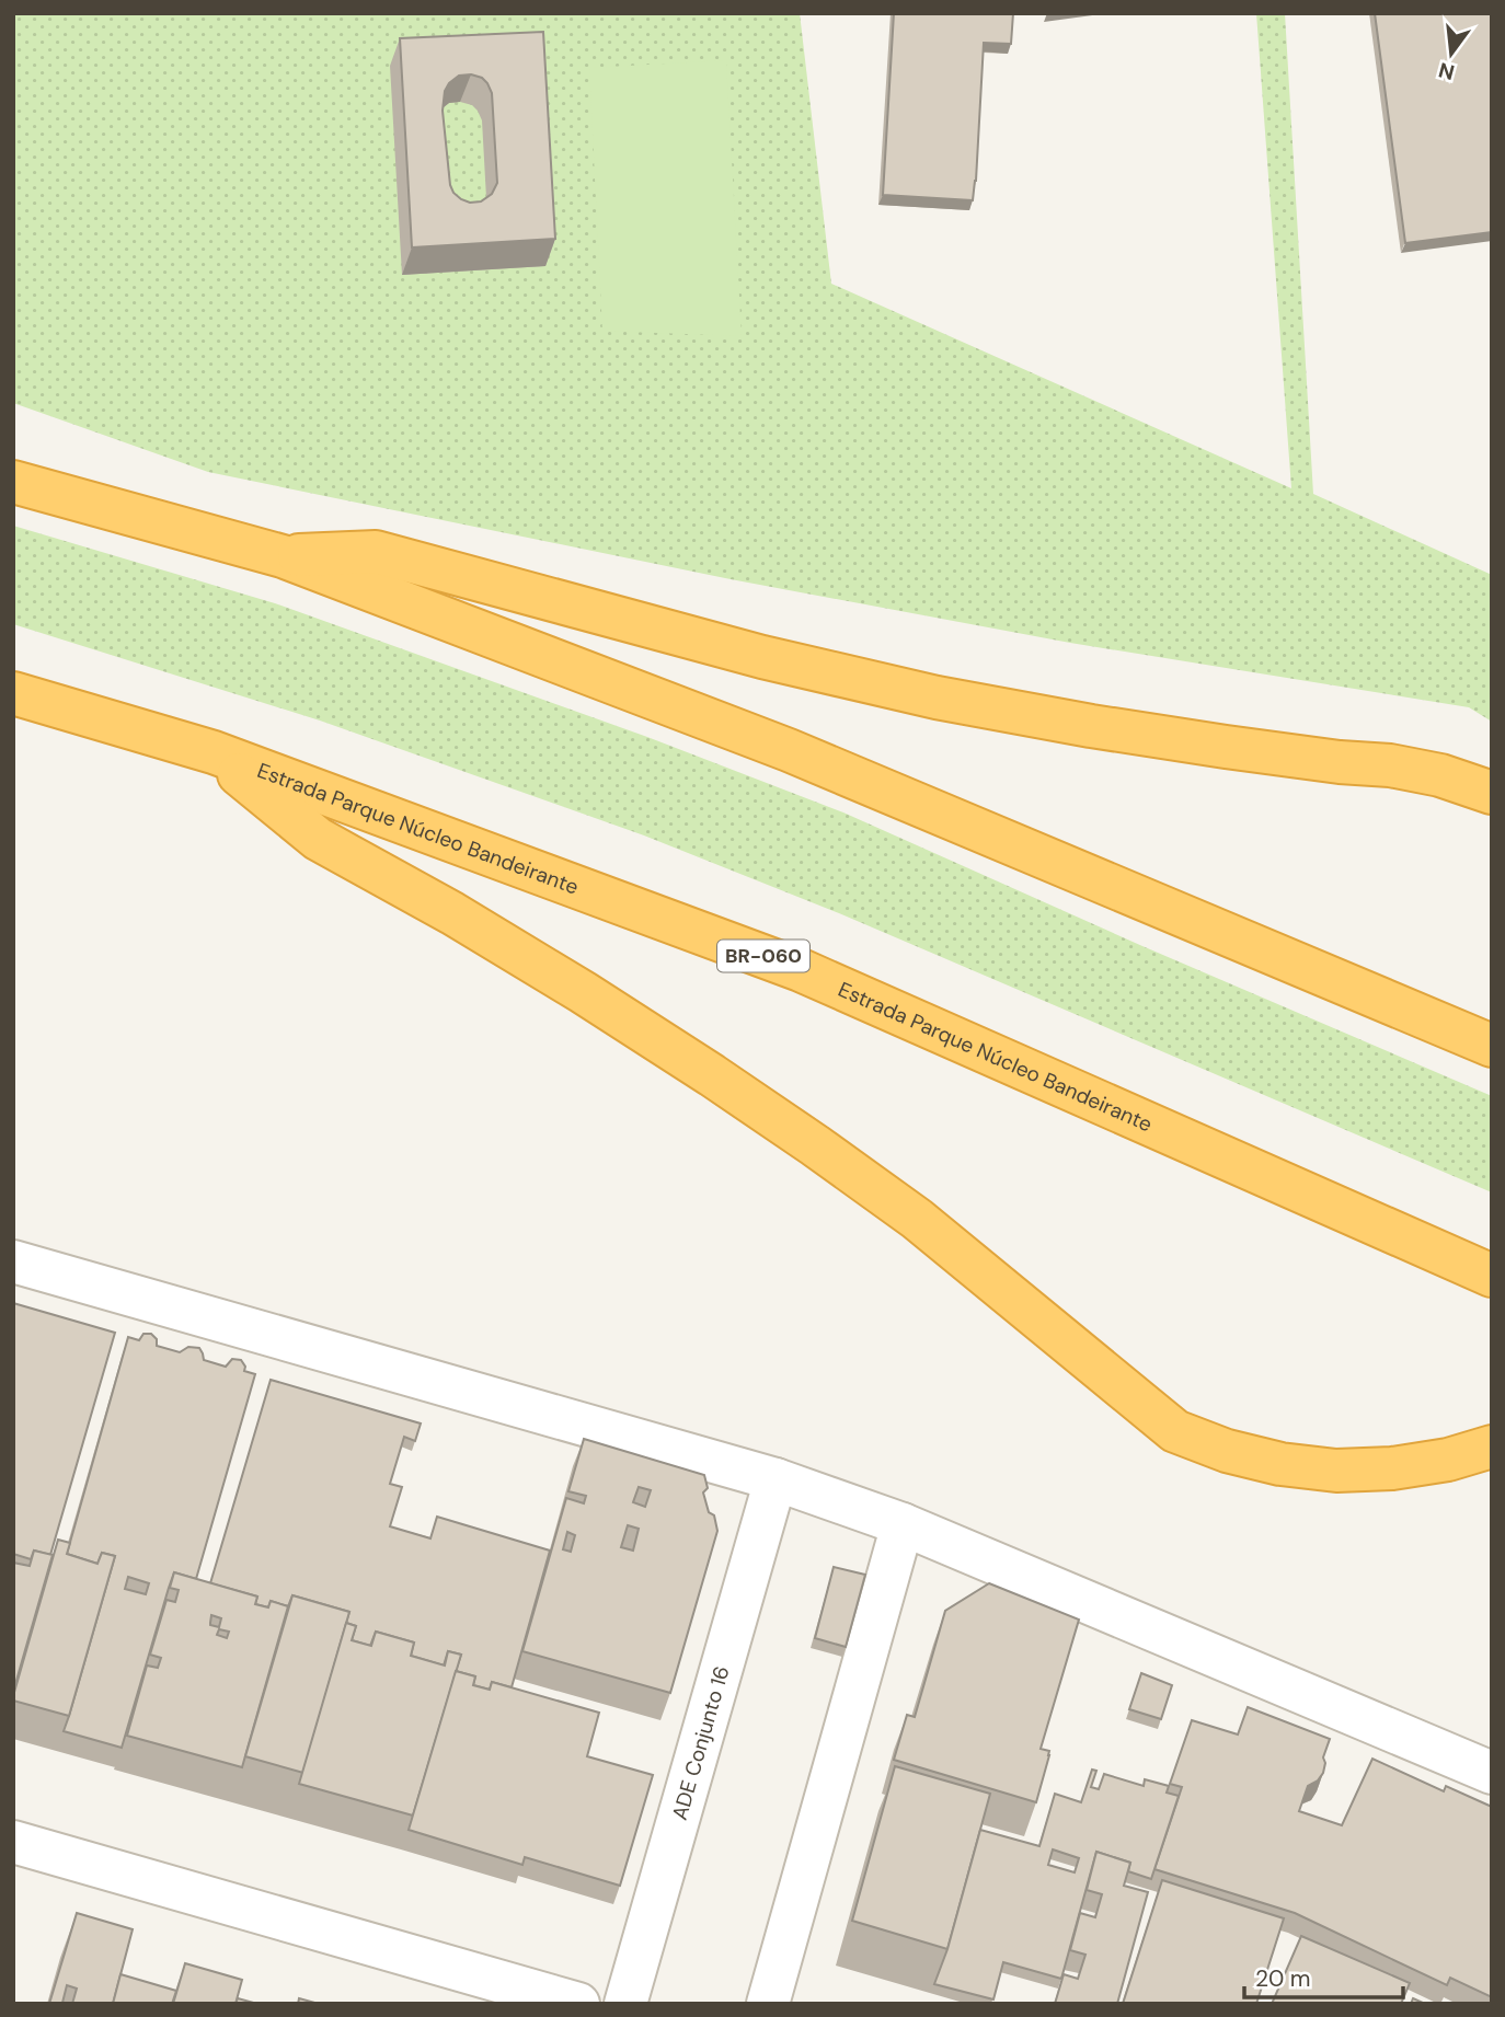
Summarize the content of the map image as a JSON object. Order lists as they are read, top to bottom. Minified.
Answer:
{"streets":{"highway":["Estrada Parque Núcleo Bandeirante","BR-060"],"street":["ADE Conjunto 16"]},"scale_bar":"20 m","north":"bottom"}
